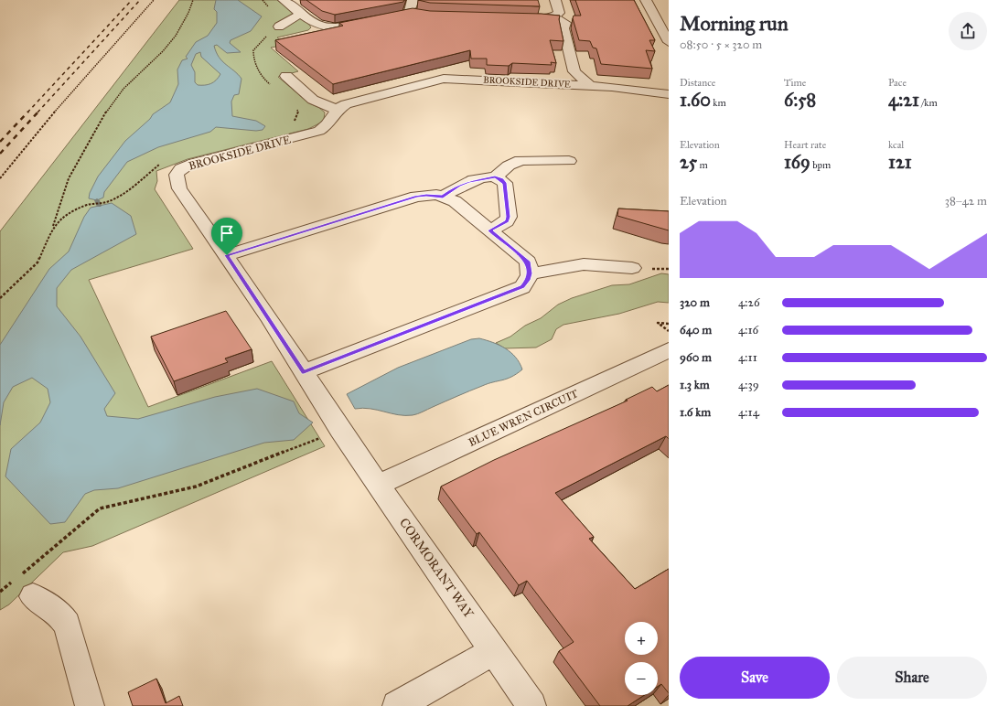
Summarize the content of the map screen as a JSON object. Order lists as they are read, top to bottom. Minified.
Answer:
{"streets":{"street":["BROOKSIDE DRIVE","BLUE WREN CIRCUIT","CORMORANT WAY"]},"crossings":[["BROOKSIDE DRIVE","CORMORANT WAY"],["BLUE WREN CIRCUIT","CORMORANT WAY"]],"page":{"heading":["Morning run","08:50 · 5 × 320 m"],"stats":[["Distance","1.60 km"],["Time","6:58"],["Pace","4:21 /km"],["Elevation","25 m"],["Heart rate","169 bpm"],["kcal","121"]],"chart":["Elevation","38–42 m"],"list":[{"name":"320 m","note":"4:26"},{"name":"640 m","note":"4:16"},{"name":"960 m","note":"4:11"},{"name":"1.3 km","note":"4:39"},{"name":"1.6 km","note":"4:14"}],"map_buttons":["+","−"],"buttons":["Save","Share"]}}
